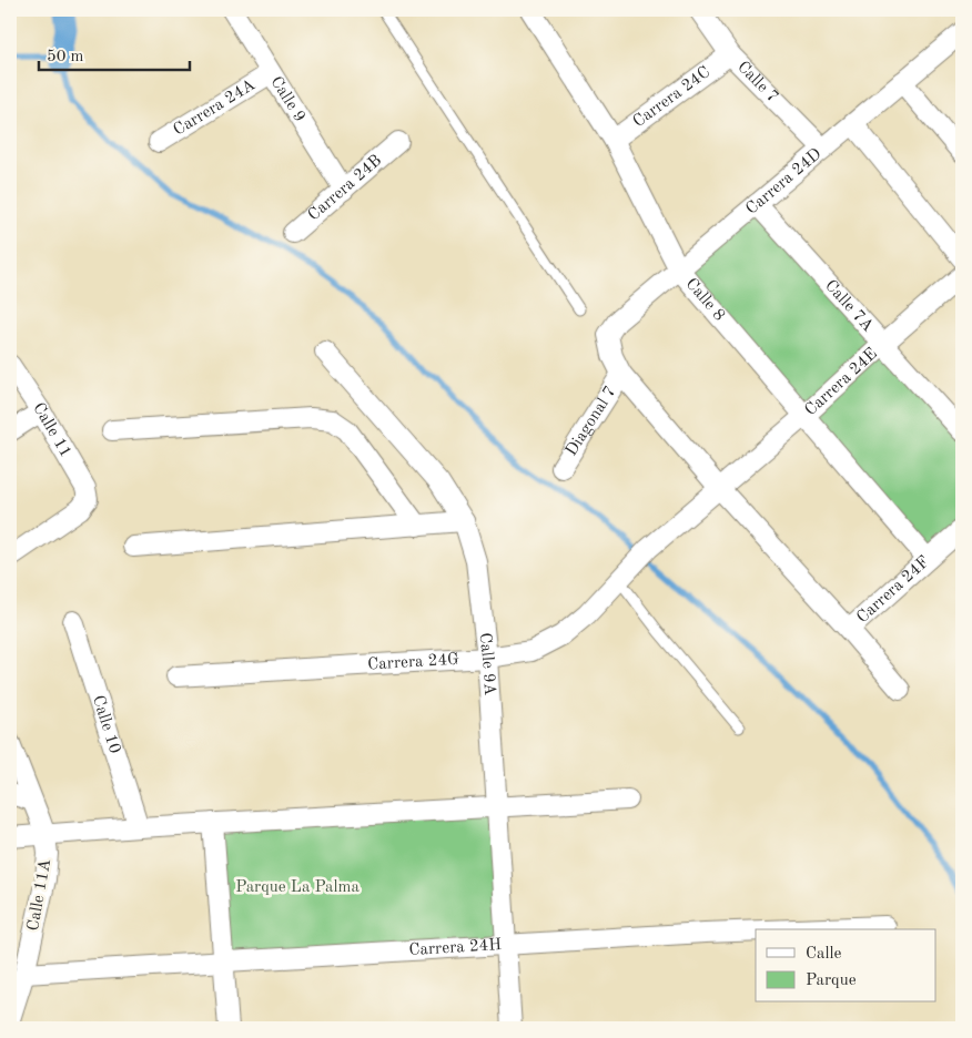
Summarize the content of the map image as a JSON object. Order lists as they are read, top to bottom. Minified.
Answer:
{"streets":{"street":["Calle 7","Carrera 24C","Calle 9","Carrera 24A","Carrera 24D","Carrera 24B","Calle 8","Calle 7A","Carrera 24E","Diagonal 7","Calle 11","Carrera 24F","Carrera 24G","Calle 9A","Calle 10","Calle 11A","Carrera 24H"]},"crossings":[["Calle 7","Carrera 24C"],["Calle 7","Carrera 24D"],["Carrera 24C","Calle 8"],["Calle 9","Carrera 24A"],["Calle 9","Carrera 24B"],["Carrera 24D","Calle 8"],["Carrera 24D","Calle 7A"],["Carrera 24D","Diagonal 7"],["Calle 8","Carrera 24E"],["Calle 8","Carrera 24F"],["Calle 7A","Carrera 24E"],["Carrera 24E","Carrera 24G"],["Carrera 24G","Calle 9A"],["Calle 9A","Carrera 24H"],["Calle 11A","Carrera 24H"]],"parks":["Parque La Palma"],"legend":["Calle","Parque"],"scale_bar":"50 m"}
